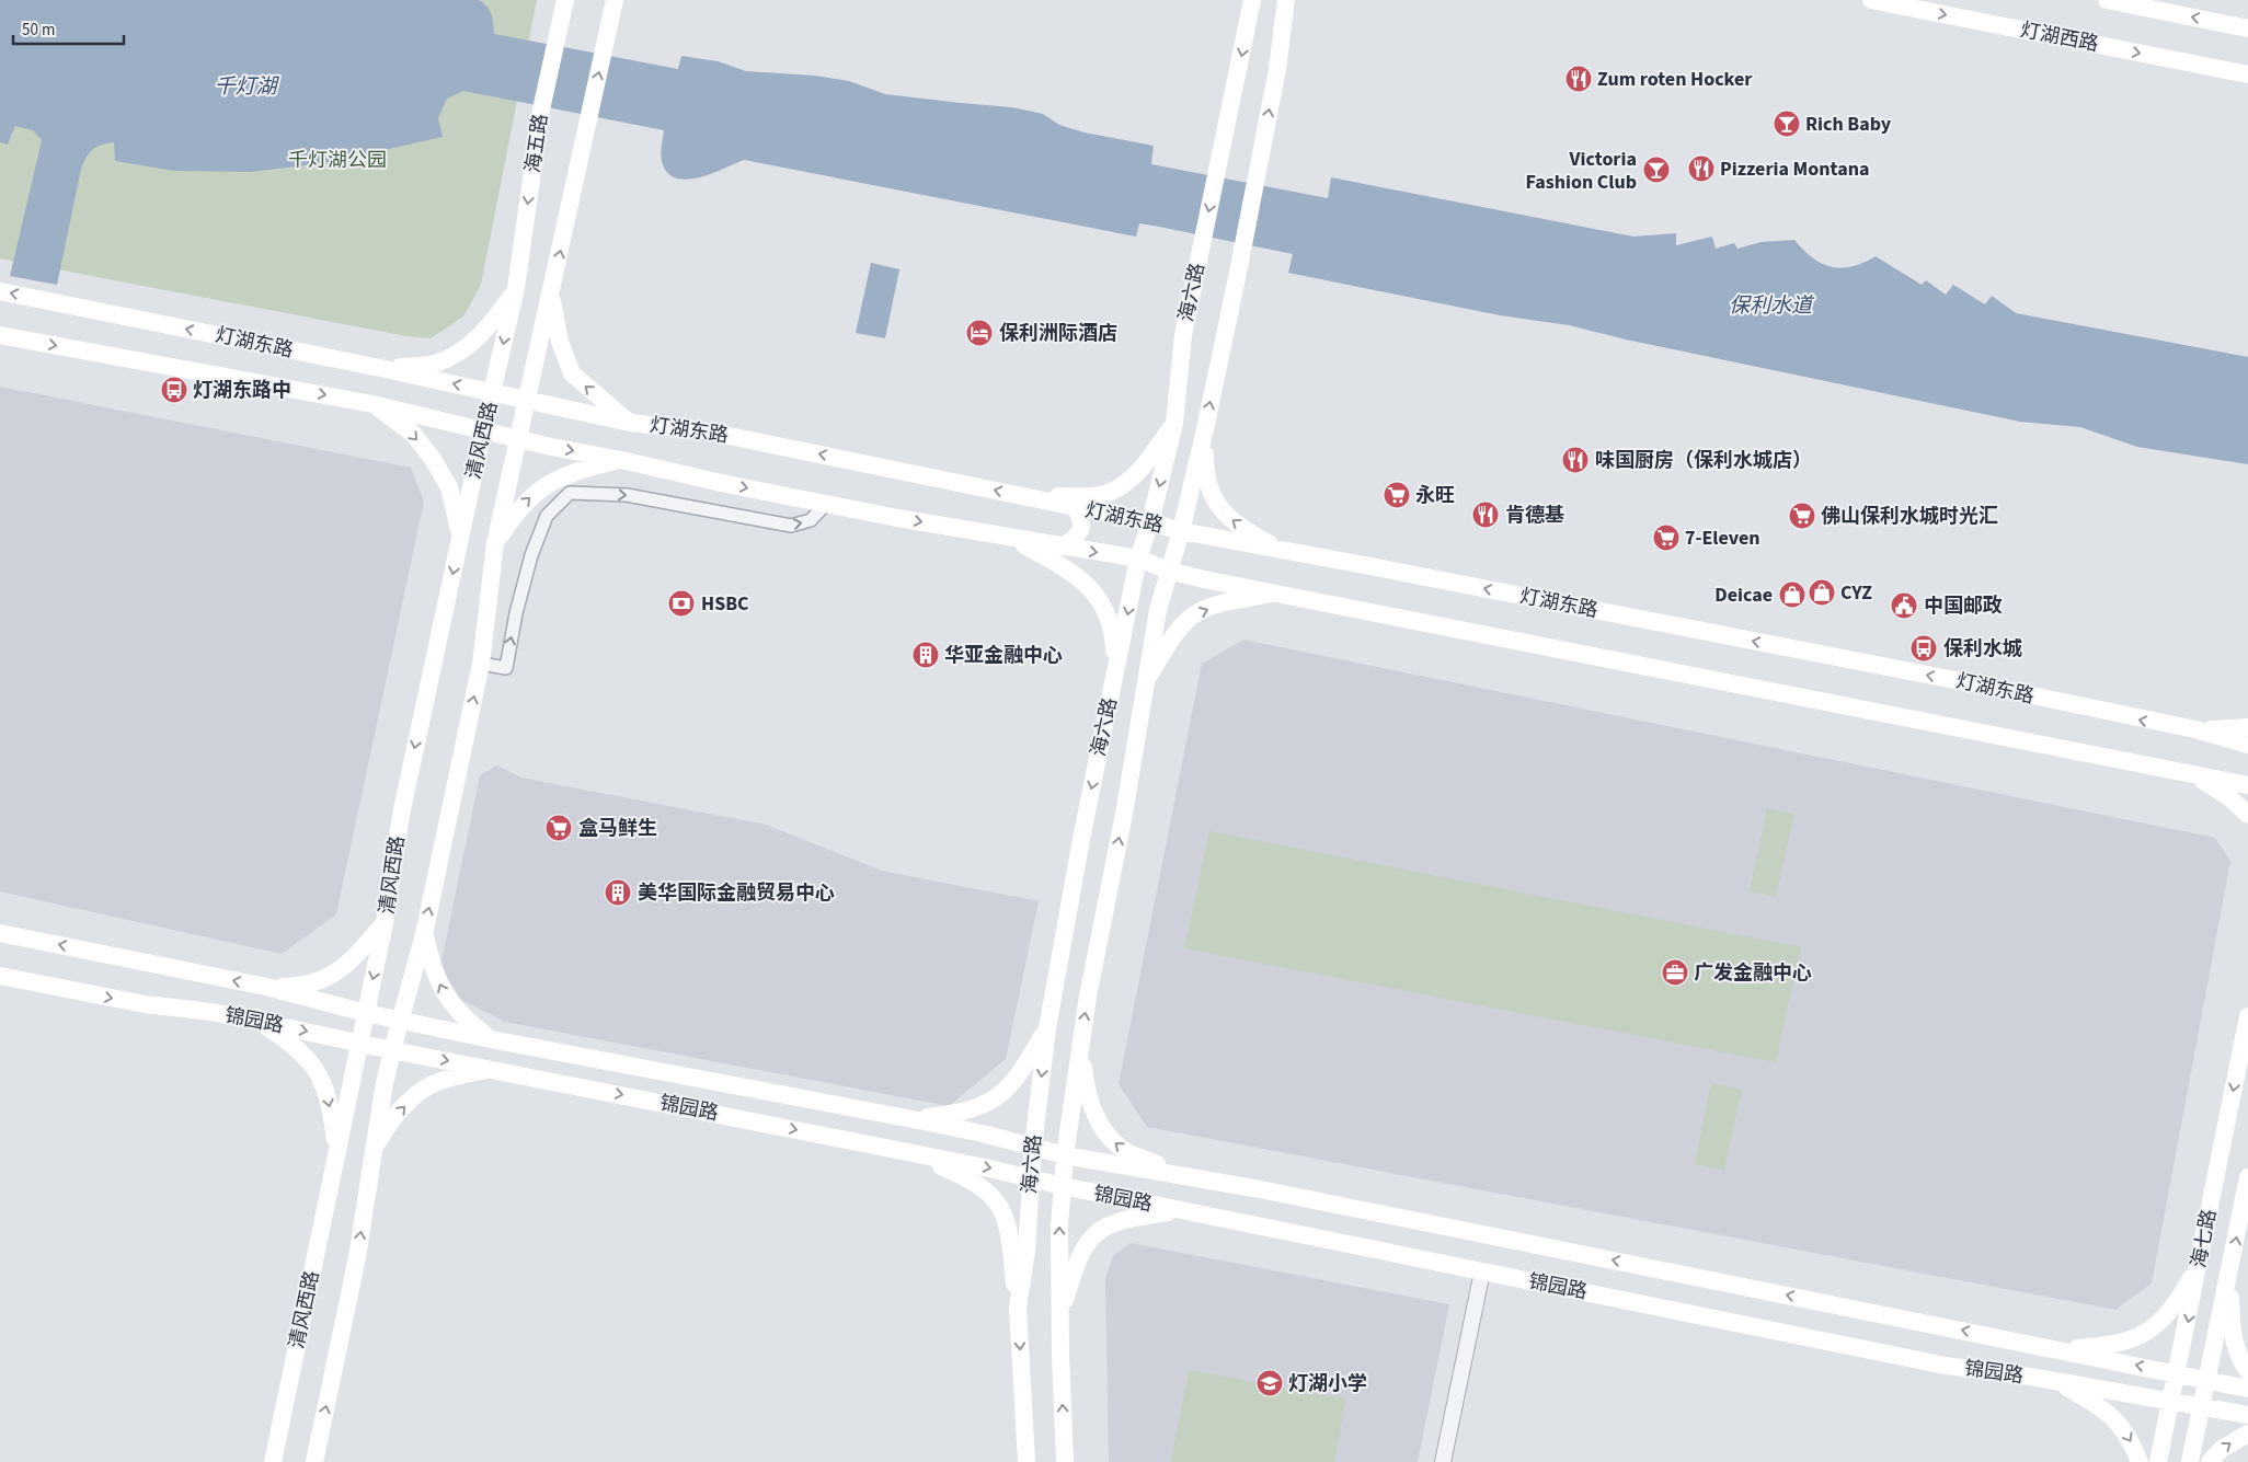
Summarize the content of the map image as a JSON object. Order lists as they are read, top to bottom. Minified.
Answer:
{"streets":{"main road":["灯湖西路","海五路","海六路","灯湖东路","清风西路","锦园路","海七路"]},"crossings":[["海五路","清风西路"],["海六路","灯湖东路"],["海六路","锦园路"],["灯湖东路","清风西路"],["清风西路","锦园路"],["锦园路","海七路"]],"one_way":["海五路"],"water":["千灯湖","保利水道"],"parks":["千灯湖公园"],"places":{"restaurant":["Zum roten Hocker","Pizzeria Montana","味国厨房（保利水城店）","肯德基"],"bar":["Rich Baby","Victoria Fashion Club"],"hotel":["保利洲际酒店"],"bus stop":["灯湖东路中","保利水城"],"supermarket":["永旺","佛山保利水城时光汇","7-Eleven","盒马鲜生"],"shop":["CYZ","Deicae"],"bank":["HSBC"],"public building":["中国邮政"],"building":["华亚金融中心","美华国际金融贸易中心"],"office":["广发金融中心"],"school or university":["灯湖小学"]},"scale_bar":"50 m"}
